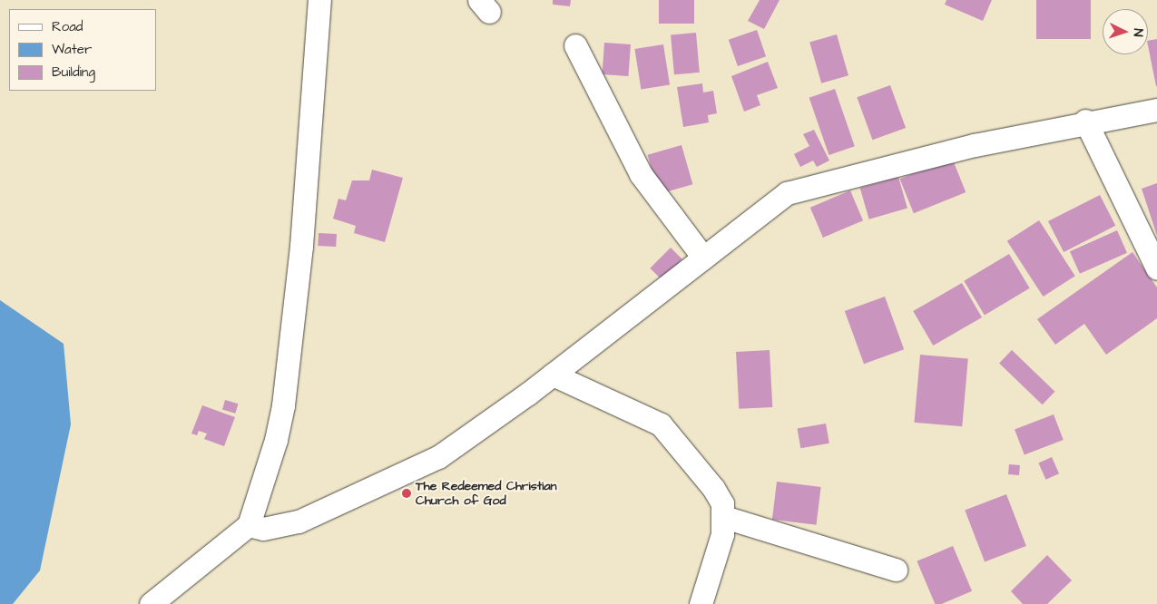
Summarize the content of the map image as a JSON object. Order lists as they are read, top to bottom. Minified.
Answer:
{"places":["The Redeemed Christian Church of God"],"legend":["Road","Water","Building"],"north":"right"}
